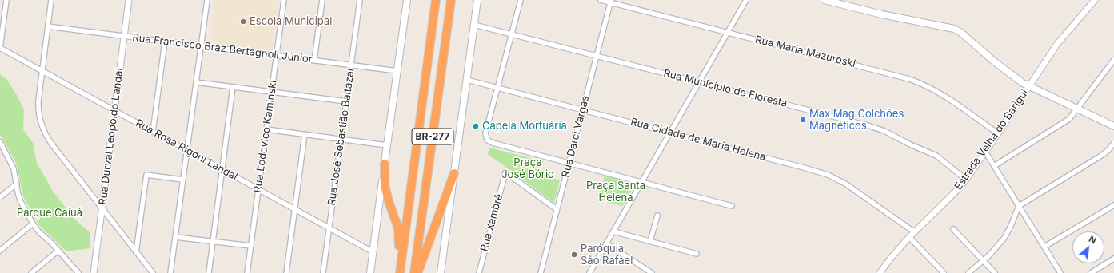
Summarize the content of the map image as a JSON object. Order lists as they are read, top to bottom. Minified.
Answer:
{"streets":{"highway":["BR-277"],"street":["Rua Francisco Braz Bertagnoli Júnior","Rua Maria Mazuroski","Rua Município de Floresta","Rua Durval Leopoldo Landal","Rua Lodovico Kaminski","Rua José Sebastião Baltazar","Rua Darci Vargas","Rua Cidade de Maria Helena","Estrada Velha do Barigui","Rua Rosa Rigoni Landal","Rua Xambrê"]},"crossings":[["Rua Francisco Braz Bertagnoli Júnior","Rua Durval Leopoldo Landal"],["Rua Francisco Braz Bertagnoli Júnior","Rua Lodovico Kaminski"],["Rua Francisco Braz Bertagnoli Júnior","Rua José Sebastião Baltazar"],["Rua Maria Mazuroski","Rua Darci Vargas"],["Rua Maria Mazuroski","Estrada Velha do Barigui"],["Rua Município de Floresta","Rua Darci Vargas"],["Rua Município de Floresta","Estrada Velha do Barigui"],["Rua Durval Leopoldo Landal","Rua Rosa Rigoni Landal"],["Rua Lodovico Kaminski","Rua Rosa Rigoni Landal"],["Rua José Sebastião Baltazar","Rua Rosa Rigoni Landal"],["Rua Darci Vargas","Rua Cidade de Maria Helena"],["Rua Darci Vargas","Rua Xambrê"],["Rua Cidade de Maria Helena","Estrada Velha do Barigui"]],"parks":["Praça José Bório","Praça Santa Helena","Parque Caiuá"],"places":["Escola Municipal","Max Mag Colchões Magnéticos","Capela Mortuária","Paróquia São Rafael"],"north":"top right"}
